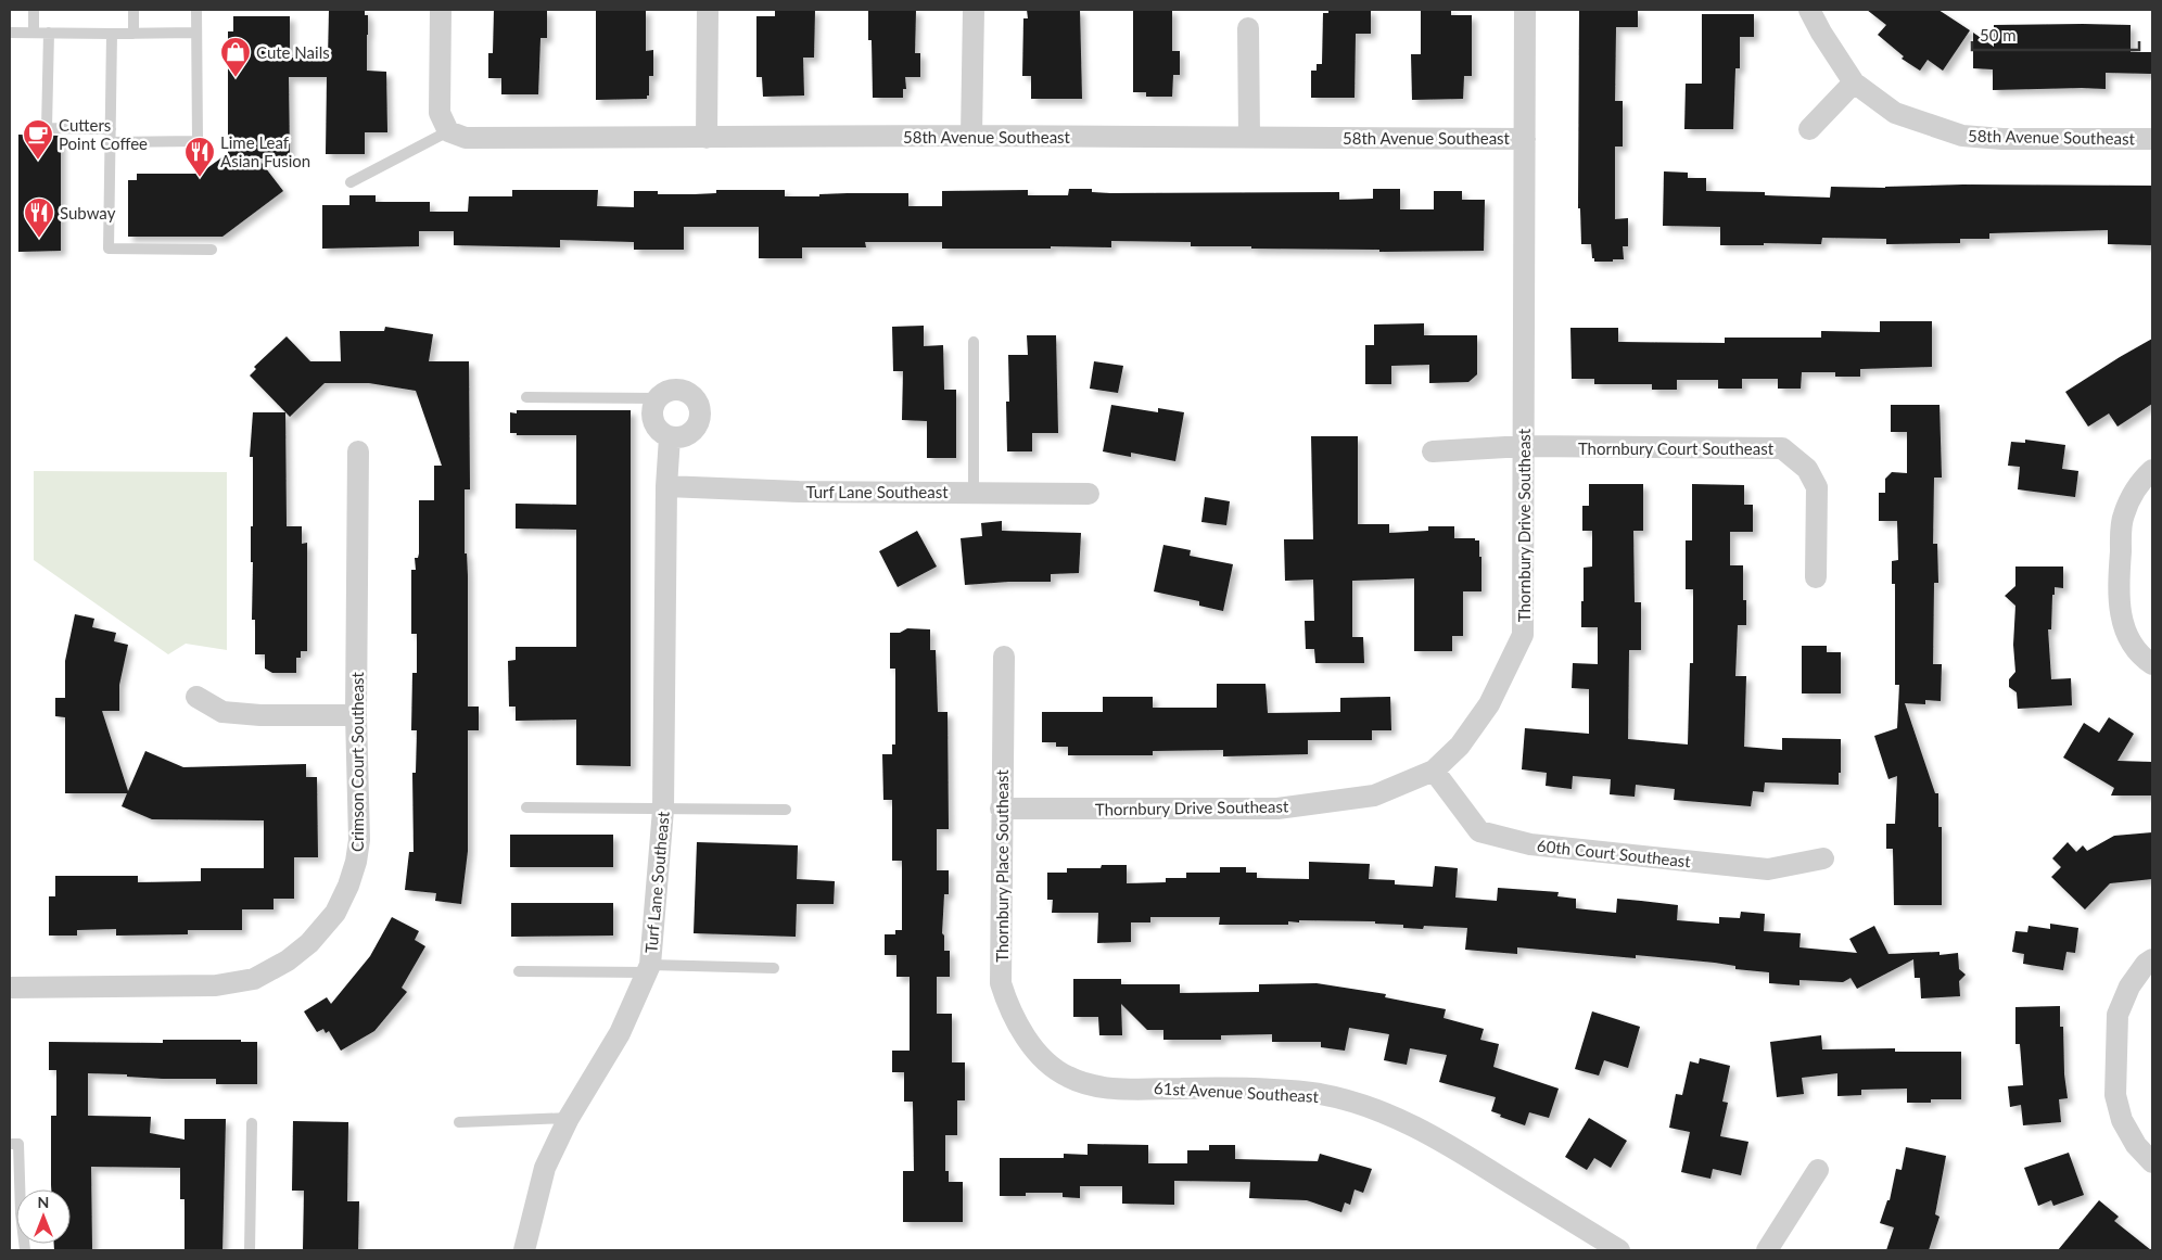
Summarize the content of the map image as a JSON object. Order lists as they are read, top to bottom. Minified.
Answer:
{"streets":{"street":["58th Avenue Southeast","Thornbury Court Southeast","Turf Lane Southeast","Thornbury Drive Southeast","Crimson Court Southeast","60th Court Southeast","Thornbury Place Southeast","61st Avenue Southeast"]},"crossings":[["58th Avenue Southeast","Thornbury Drive Southeast"],["Thornbury Court Southeast","Thornbury Drive Southeast"],["Thornbury Drive Southeast","60th Court Southeast"],["Thornbury Drive Southeast","Thornbury Place Southeast"],["Thornbury Place Southeast","61st Avenue Southeast"]],"places":{"shop":["Cute Nails"],"cafe":["Cutters Point Coffee"],"restaurant":["Lime Leaf Asian Fusion","Subway"]},"scale_bar":"50 m","north":"top"}
